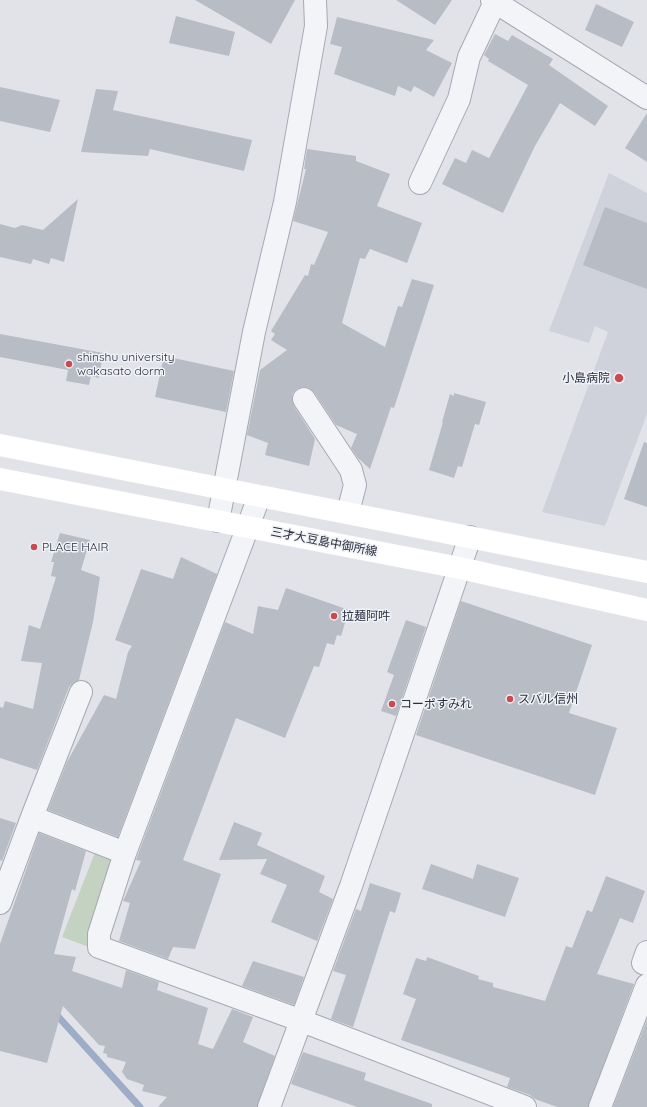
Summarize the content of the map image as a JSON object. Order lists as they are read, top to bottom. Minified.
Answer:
{"streets":{"main road":["三才大豆島中御所線"]},"places":["shinshu university wakasato dorm","小島病院","PLACE HAIR","拉麺阿吽","スバル信州","コーポすみれ"]}
